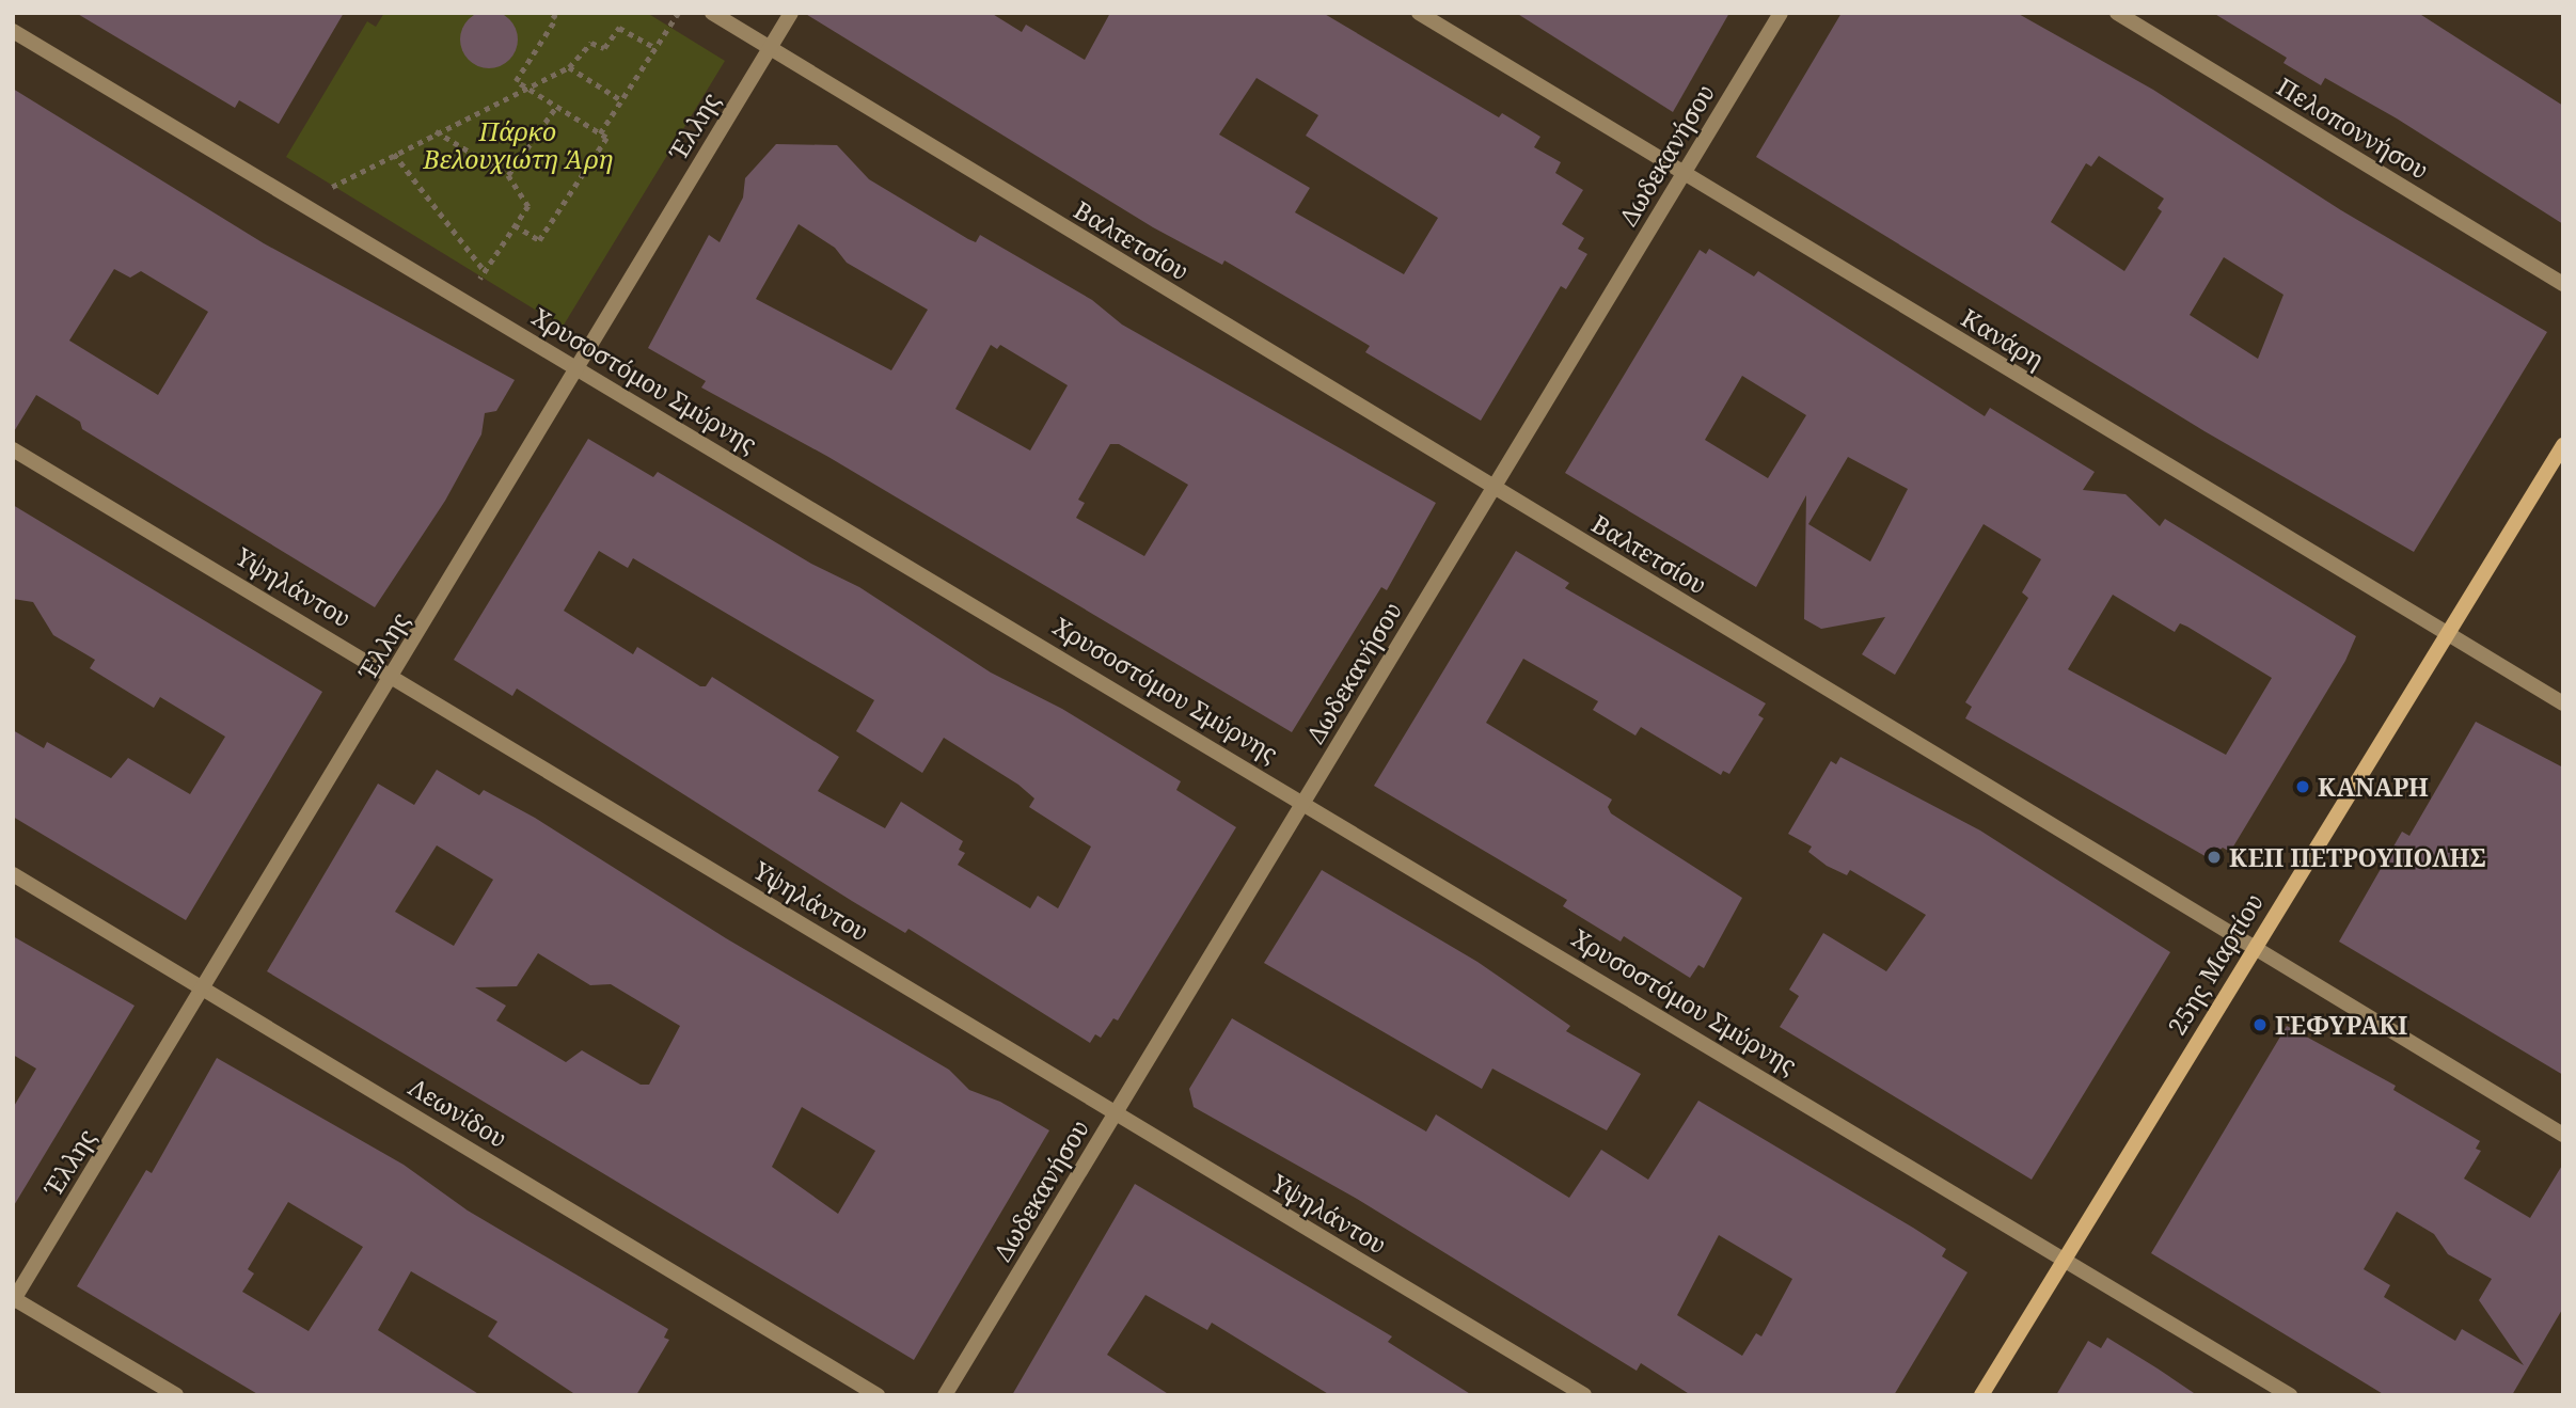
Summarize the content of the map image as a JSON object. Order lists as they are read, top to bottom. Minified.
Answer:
{"streets":{"main road":["25ης Μαρτίου"],"street":["Έλλης","Πελοποννήσου","Δωδεκανήσου","Βαλτετσίου","Κανάρη","Χρυσοστόμου Σμύρνης","Υψηλάντου","Λεωνίδου"]},"crossings":[["Έλλης","Βαλτετσίου"],["Έλλης","Χρυσοστόμου Σμύρνης"],["Έλλης","Υψηλάντου"],["Έλλης","Λεωνίδου"],["Δωδεκανήσου","Βαλτετσίου"],["Δωδεκανήσου","Κανάρη"],["Δωδεκανήσου","Χρυσοστόμου Σμύρνης"],["Δωδεκανήσου","Υψηλάντου"],["Βαλτετσίου","25ης Μαρτίου"],["Κανάρη","25ης Μαρτίου"],["Χρυσοστόμου Σμύρνης","25ης Μαρτίου"]],"parks":["Πάρκο Βελουχιώτη Άρη"],"places":["ΚΑΝΑΡΗ","ΚΕΠ ΠΕΤΡΟΥΠΟΛΗΣ","ΓΕΦΥΡΑΚΙ"]}
